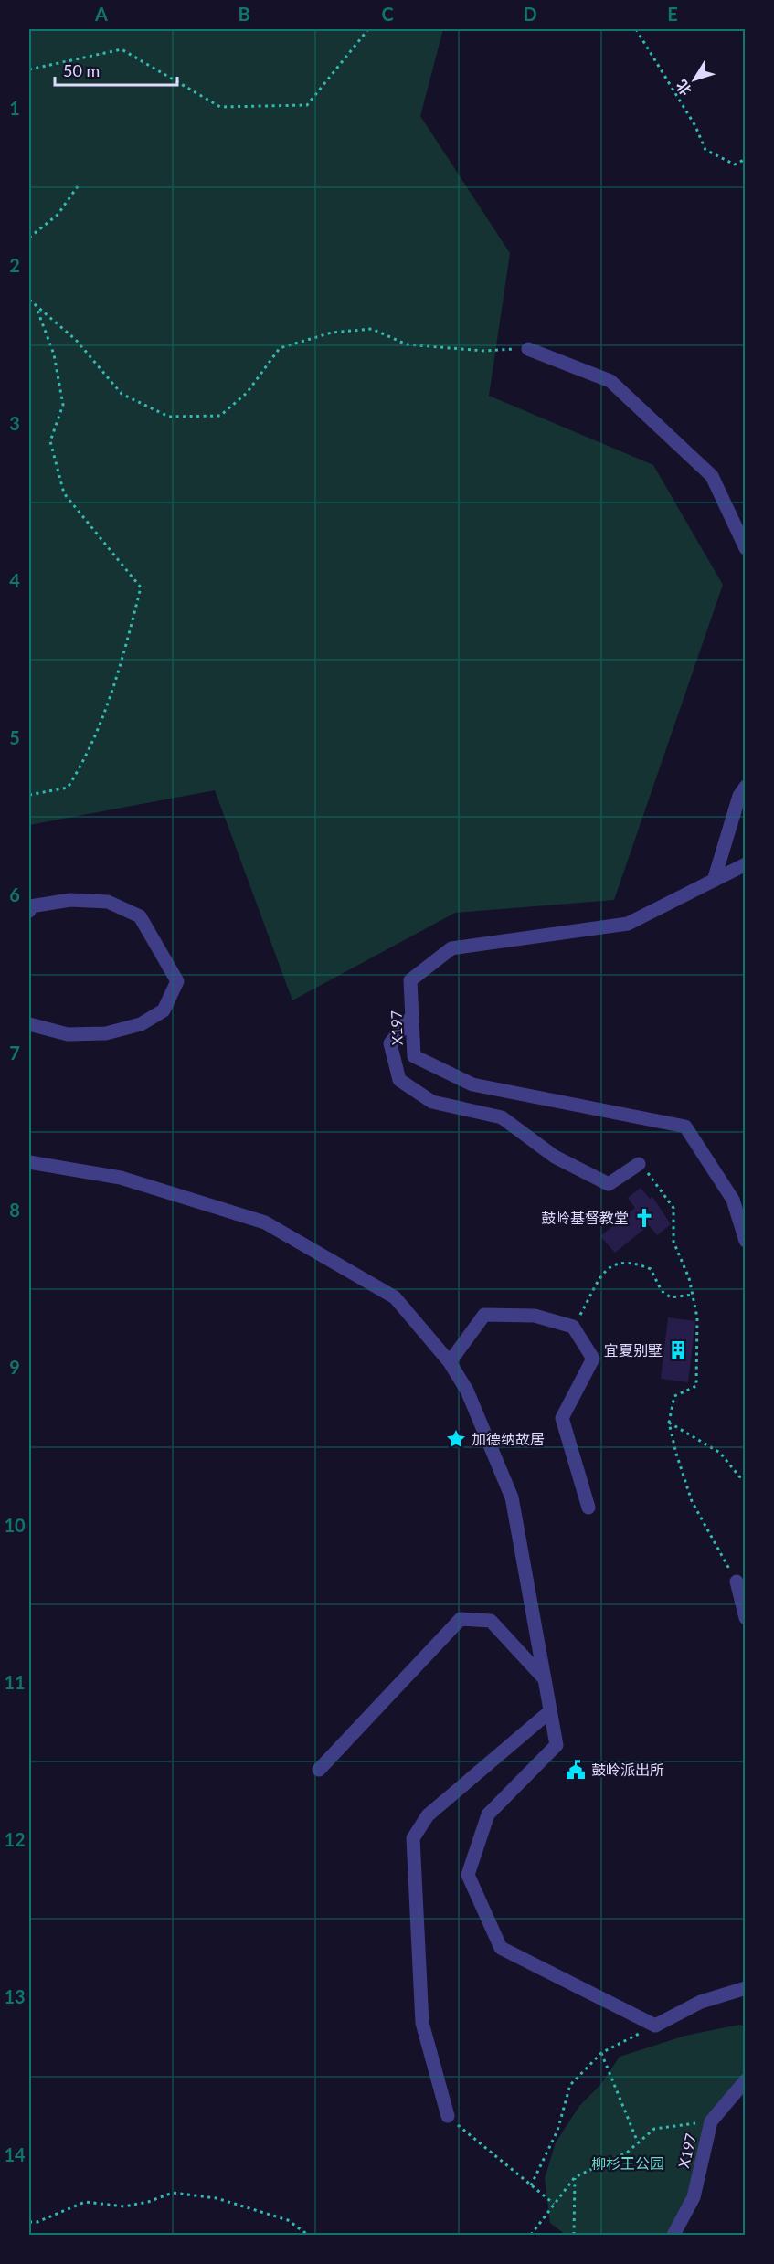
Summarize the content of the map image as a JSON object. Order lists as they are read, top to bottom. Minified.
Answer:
{"streets":{"street":["X197"]},"parks":["柳杉王公园"],"places":{"church":["鼓岭基督教堂"],"building":["宜夏别墅"],"place":["加德纳故居"],"public building":["鼓岭派出所"]},"scale_bar":"50 m","north":"bottom left","grid":{"columns":["A","B","C","D","E"],"rows":["1","2","3","4","5","6","7","8","9","10","11","12","13","14"]}}
